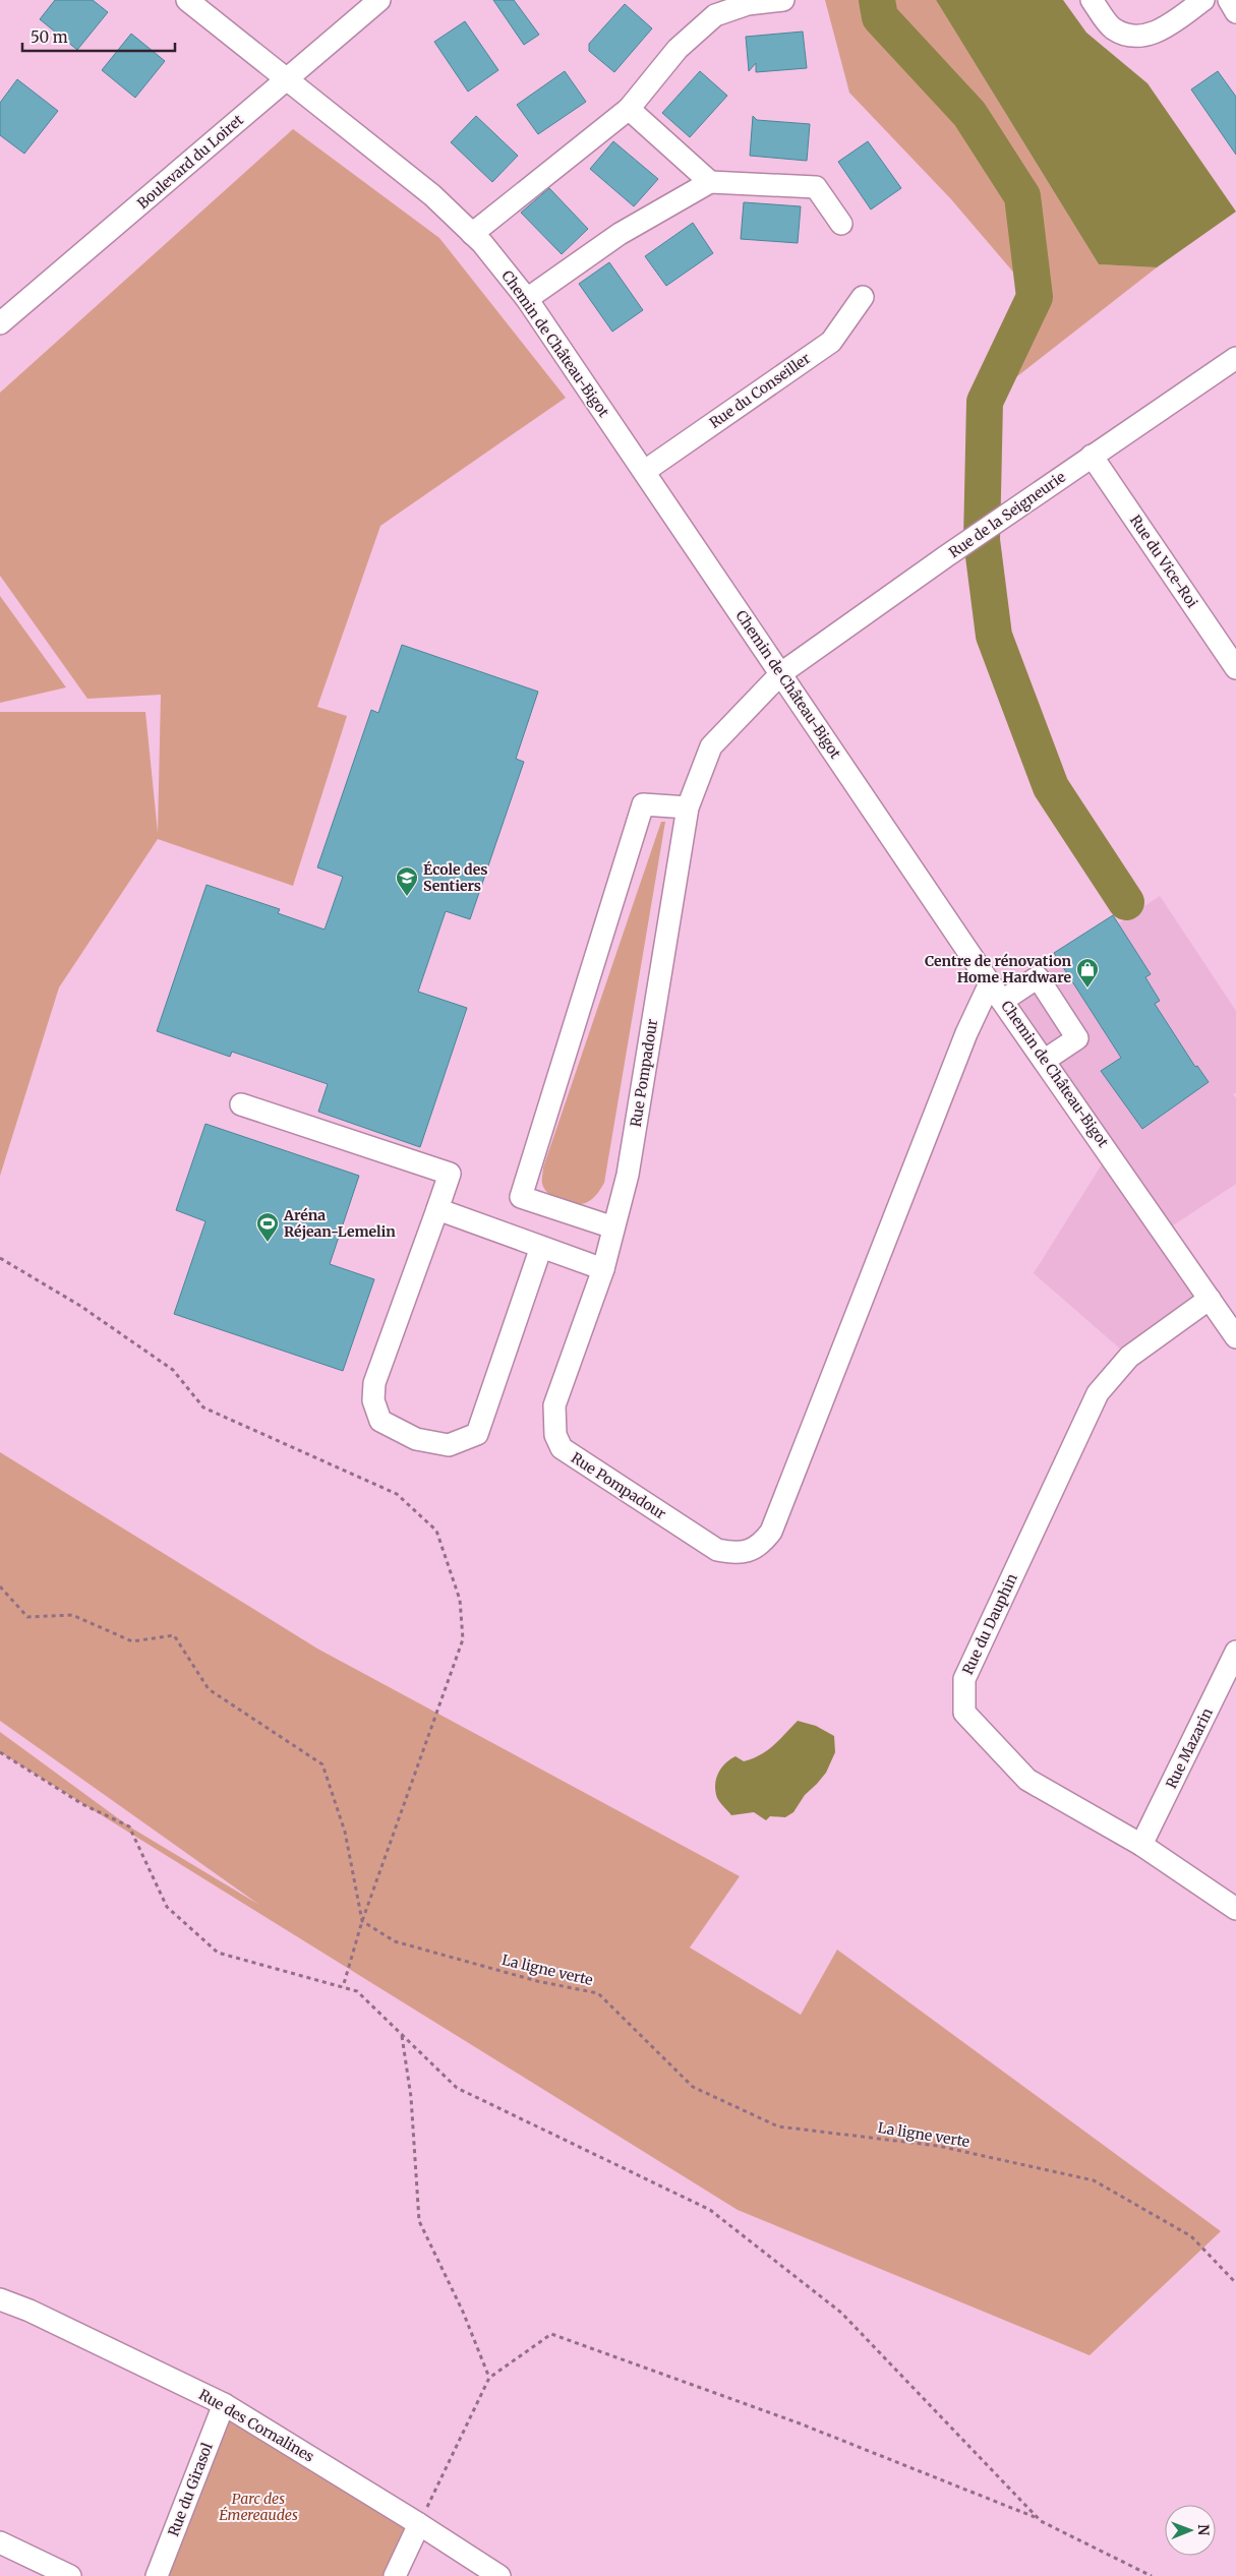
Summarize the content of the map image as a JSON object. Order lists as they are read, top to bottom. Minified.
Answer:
{"streets":{"street":["Boulevard du Loiret","Chemin de Château-Bigot","Rue du Conseiller","Rue de la Seigneurie","Rue du Vice-Roi","Rue Pompadour","Rue du Dauphin","Rue Mazarin","Rue des Cornalines","Rue du Girasol"],"path":["La ligne verte"]},"crossings":[["Boulevard du Loiret","Chemin de Château-Bigot"],["Chemin de Château-Bigot","Rue du Conseiller"],["Chemin de Château-Bigot","Rue de la Seigneurie"],["Chemin de Château-Bigot","Rue Pompadour"],["Chemin de Château-Bigot","Rue du Dauphin"],["Rue de la Seigneurie","Rue du Vice-Roi"],["Rue de la Seigneurie","Rue Pompadour"],["Rue du Dauphin","Rue Mazarin"],["Rue des Cornalines","Rue du Girasol"]],"parks":["Parc des Émereaudes"],"places":{"school or university":["École des Sentiers"],"shop":["Centre de rénovation Home Hardware"],"sports":["Aréna Réjean‑Lemelin"]},"scale_bar":"50 m","north":"right"}
